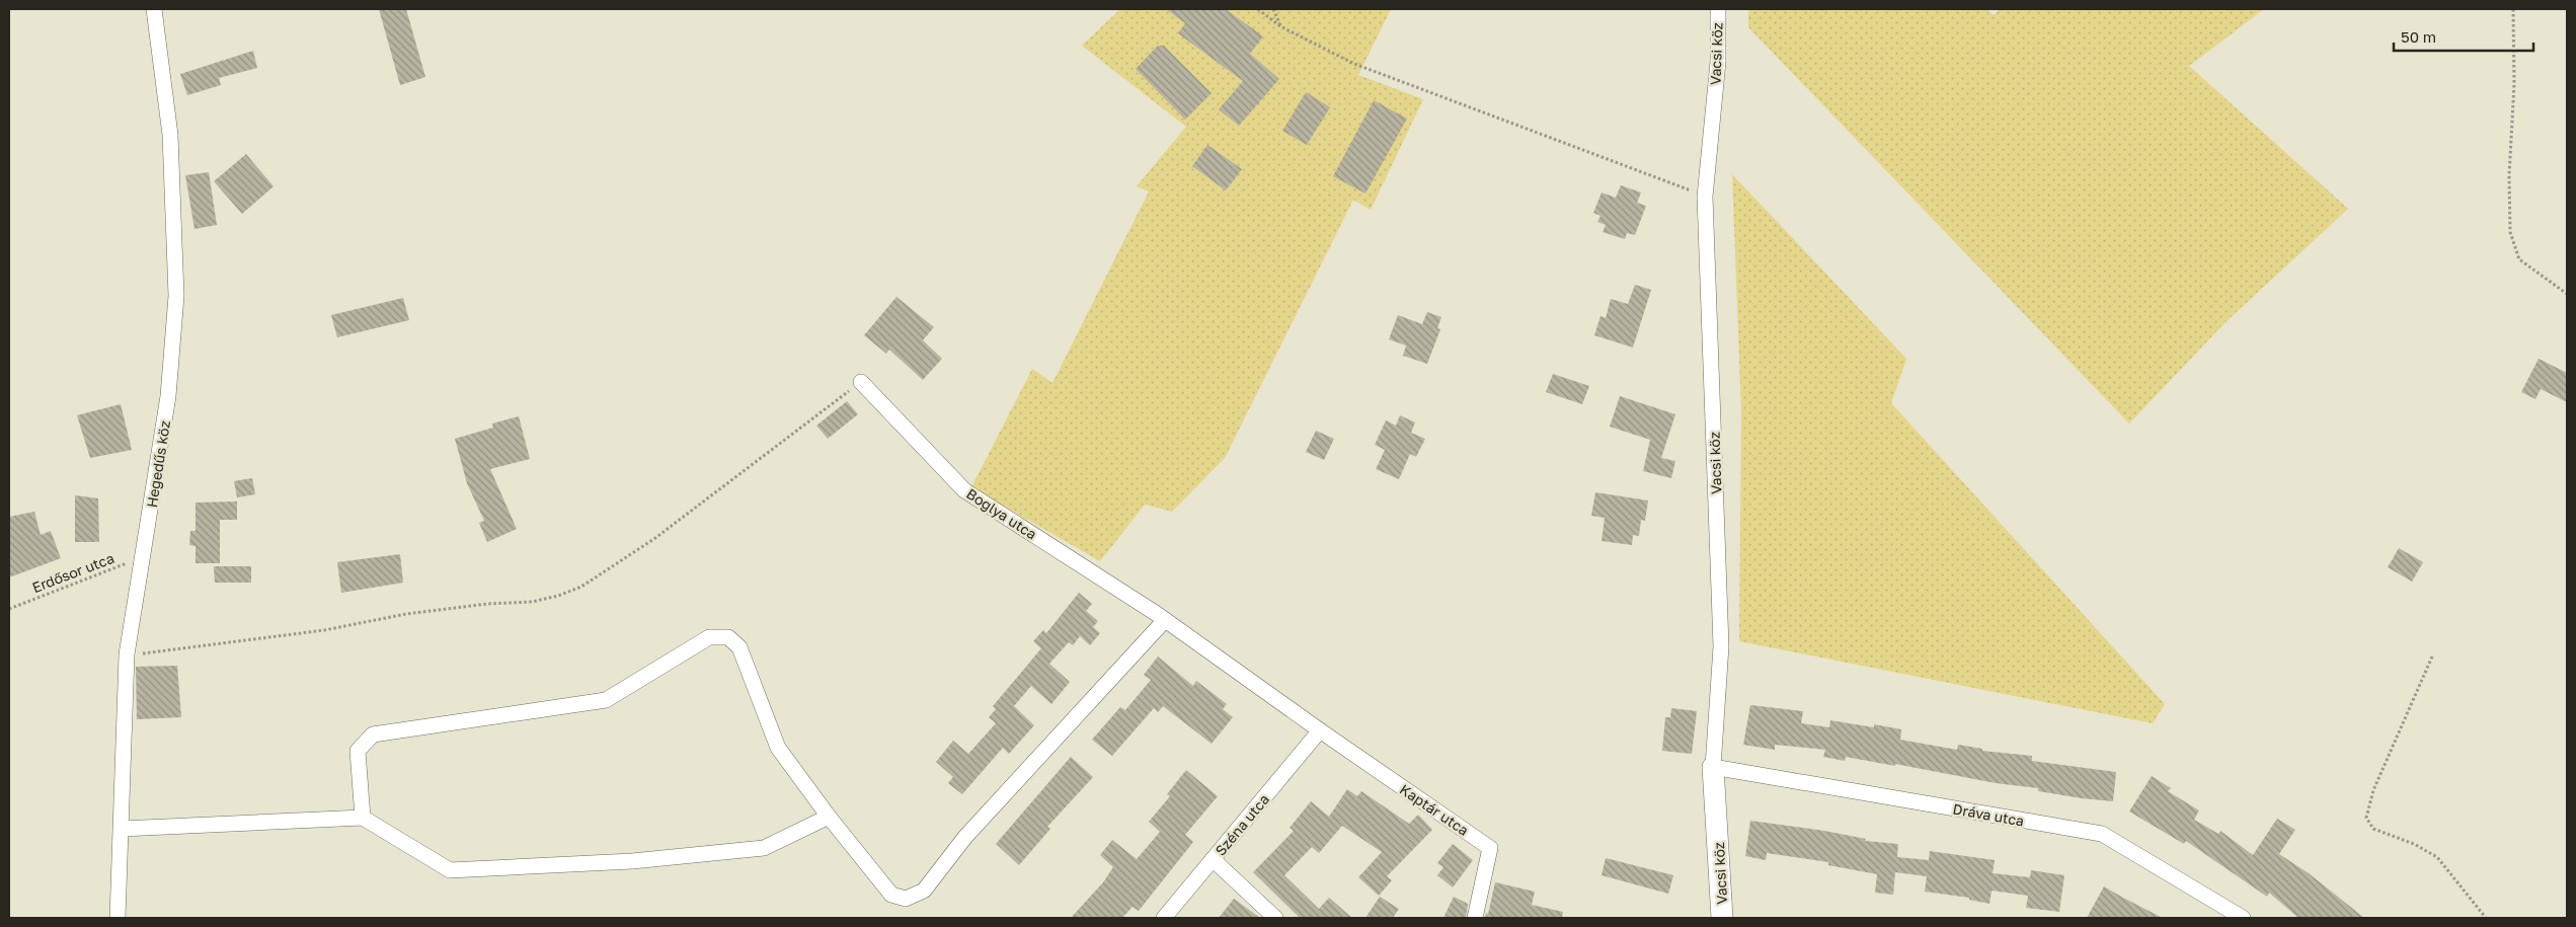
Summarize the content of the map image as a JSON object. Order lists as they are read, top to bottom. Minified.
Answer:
{"streets":{"street":["Vacsi köz","Hegedűs köz","Boglya utca","Kaptár utca","Dráva utca","Széna utca"],"path":["Erdősor utca"]},"crossings":[["Vacsi köz","Dráva utca"],["Hegedűs köz","Erdősor utca"],["Boglya utca","Kaptár utca"],["Boglya utca","Széna utca"],["Kaptár utca","Széna utca"]],"scale_bar":"50 m"}
